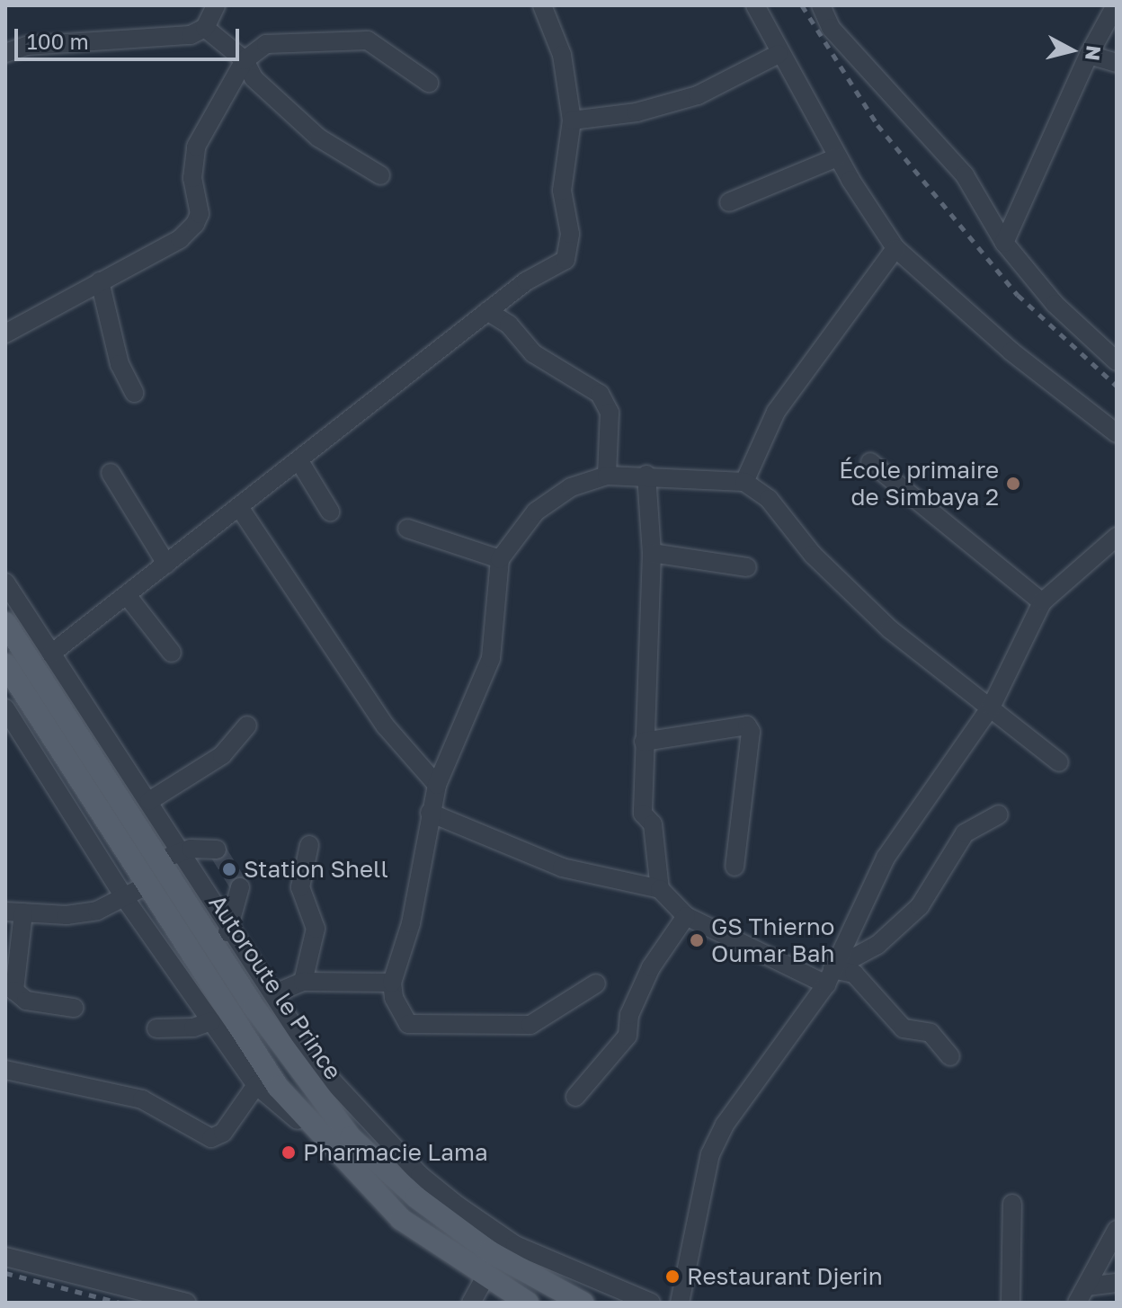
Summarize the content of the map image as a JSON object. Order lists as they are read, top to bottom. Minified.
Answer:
{"streets":{"main road":["Autoroute le Prince"]},"places":["École primaire de Simbaya 2","Station Shell","GS Thierno Oumar Bah","Pharmacie Lama","Restaurant Djerin"],"scale_bar":"100 m","north":"right"}
